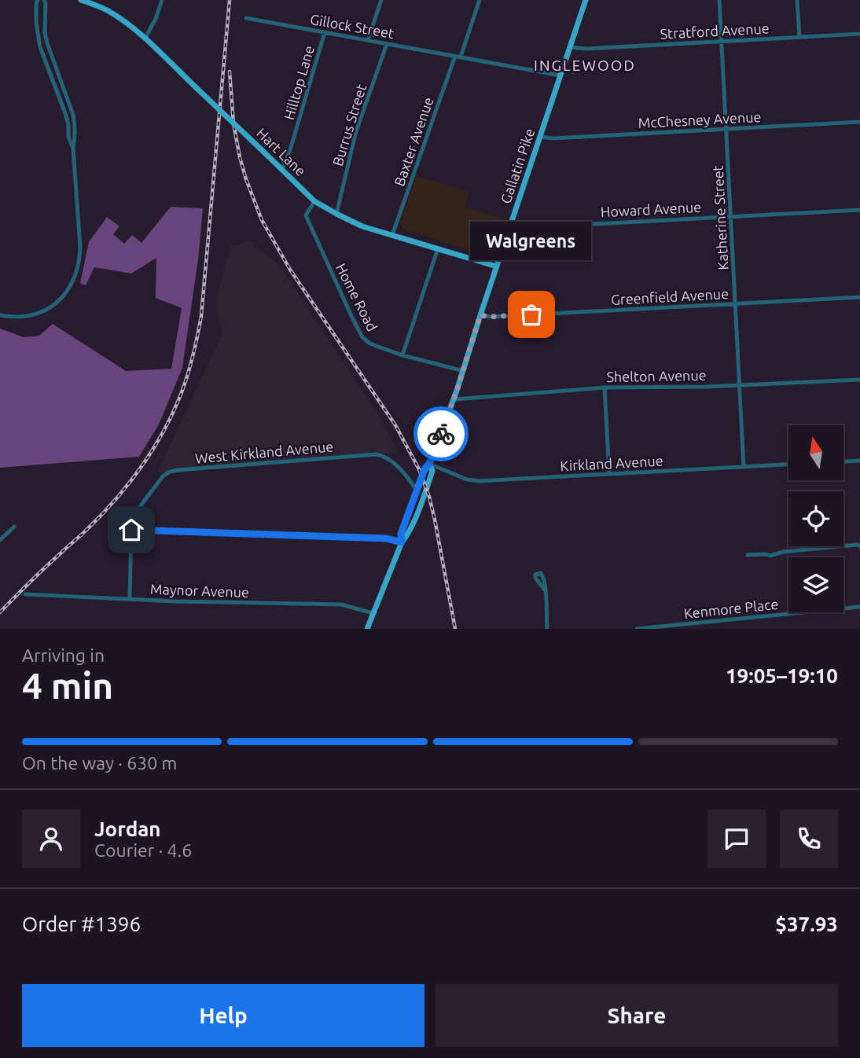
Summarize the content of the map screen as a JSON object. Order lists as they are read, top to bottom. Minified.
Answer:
{"streets":{"main road":["Hart Lane","Gallatin Pike"],"street":["Gillock Street","Stratford Avenue","Hilltop Lane","McChesney Avenue","Burrus Street","Baxter Avenue","Howard Avenue","Katherine Street","Greenfield Avenue","Home Road","Shelton Avenue","West Kirkland Avenue","Kirkland Avenue","Maynor Avenue","Kenmore Place"]},"crossings":[["Gillock Street","Hilltop Lane"],["Gillock Street","Burrus Street"],["Gillock Street","Baxter Avenue"],["Gillock Street","Gallatin Pike"],["Stratford Avenue","Gallatin Pike"],["Stratford Avenue","Katherine Street"],["Hilltop Lane","Hart Lane"],["McChesney Avenue","Gallatin Pike"],["McChesney Avenue","Katherine Street"],["Burrus Street","Hart Lane"],["Baxter Avenue","Hart Lane"],["Hart Lane","Gallatin Pike"],["Hart Lane","Home Road"],["Gallatin Pike","Howard Avenue"],["Gallatin Pike","Greenfield Avenue"],["Gallatin Pike","Home Road"],["Gallatin Pike","Shelton Avenue"],["Gallatin Pike","West Kirkland Avenue"],["Gallatin Pike","Kirkland Avenue"],["Gallatin Pike","Maynor Avenue"],["Howard Avenue","Katherine Street"],["Katherine Street","Greenfield Avenue"],["Katherine Street","Shelton Avenue"],["Katherine Street","Kirkland Avenue"]],"districts":["INGLEWOOD"],"places":["Walgreens"],"north":"top","page":{"bubble":"Walgreens","heading":["4 min","Arriving in","19:05–19:10"],"panel":["Jordan","Courier · 4.6","Order #1396","$37.93"],"bar":"On the way · 630 m","buttons":["Help","Share"]}}
